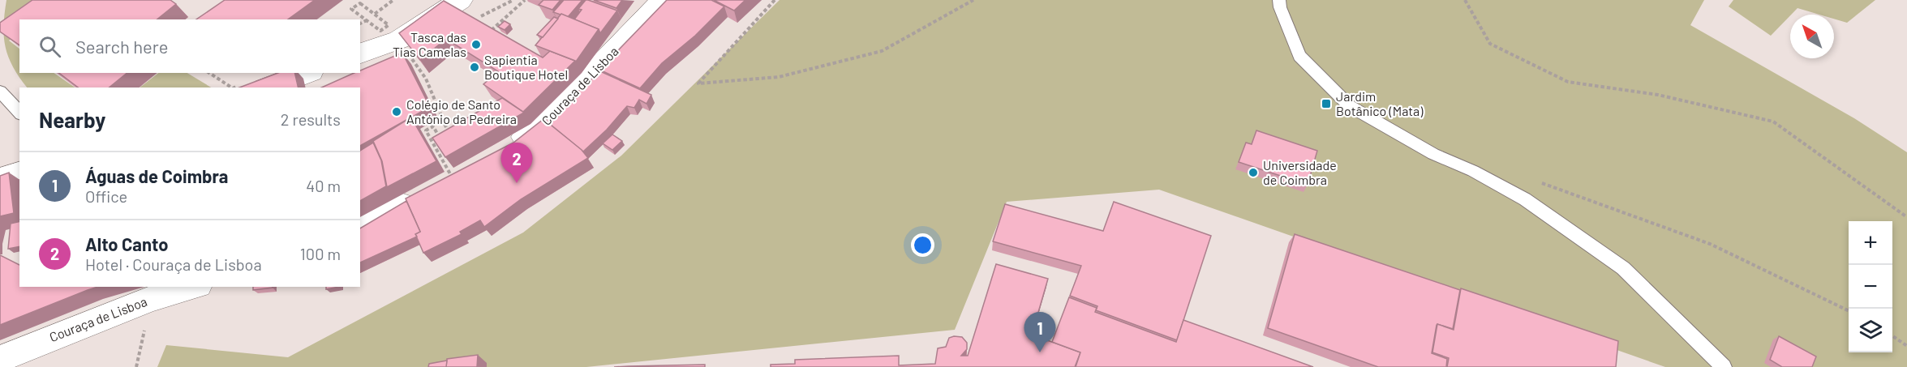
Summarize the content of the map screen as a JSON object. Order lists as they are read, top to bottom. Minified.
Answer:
{"streets":{"street":["Couraça de Lisboa"]},"places":{"other":["Tasca das Tias Camelas","Sapientia Boutique Hotel","Colégio de Santo António da Pedreira","Universidade de Coimbra"],"transit":["Jardim Botânico (Mata)"]},"north":"top left","page":{"search":"Search here","heading":["Nearby","2 results"],"pins":["2","1"],"list":[{"mark":"1","name":"Águas de Coimbra","note":"Office","value":"40 m"},{"mark":"2","name":"Alto Canto","note":"Hotel · Couraça de Lisboa","value":"100 m"}],"map_buttons":["+","−"]}}
